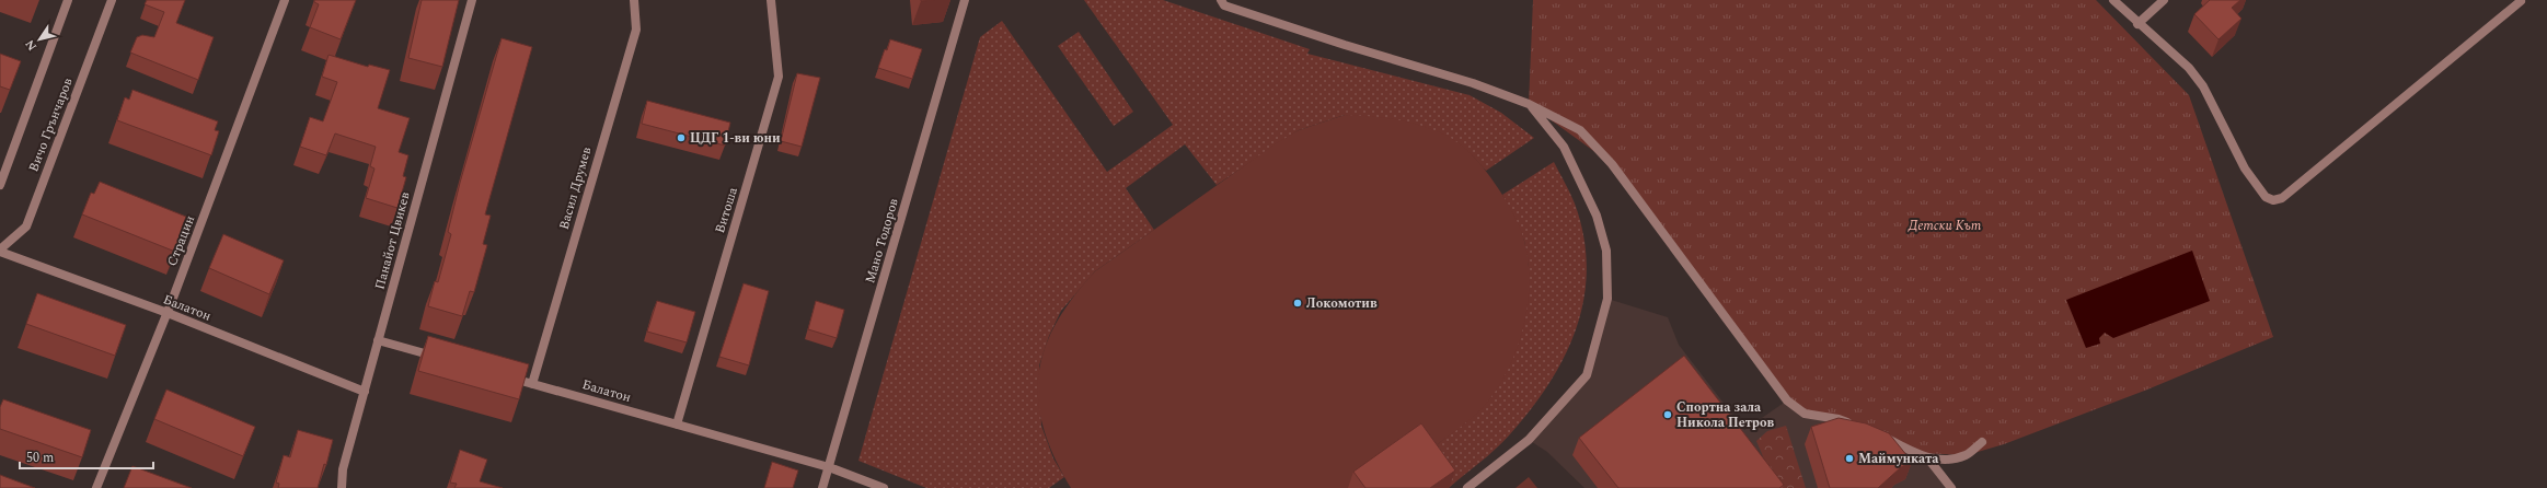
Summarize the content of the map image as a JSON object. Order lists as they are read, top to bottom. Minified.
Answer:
{"streets":{"street":["Вичо Грънчаров","Васил Друмев","Витоша","Страцин","Панайот Цвикев","Мано Тодоров","Балатон"]},"crossings":[["Вичо Грънчаров","Балатон"],["Васил Друмев","Балатон"],["Витоша","Балатон"],["Страцин","Балатон"],["Панайот Цвикев","Балатон"],["Мано Тодоров","Балатон"]],"parks":["Детски Кът"],"places":["ЦДГ 1-ви юни","Локомотив","Спортна зала Никола Петров","Маймунката"],"scale_bar":"50 m","north":"bottom left"}
